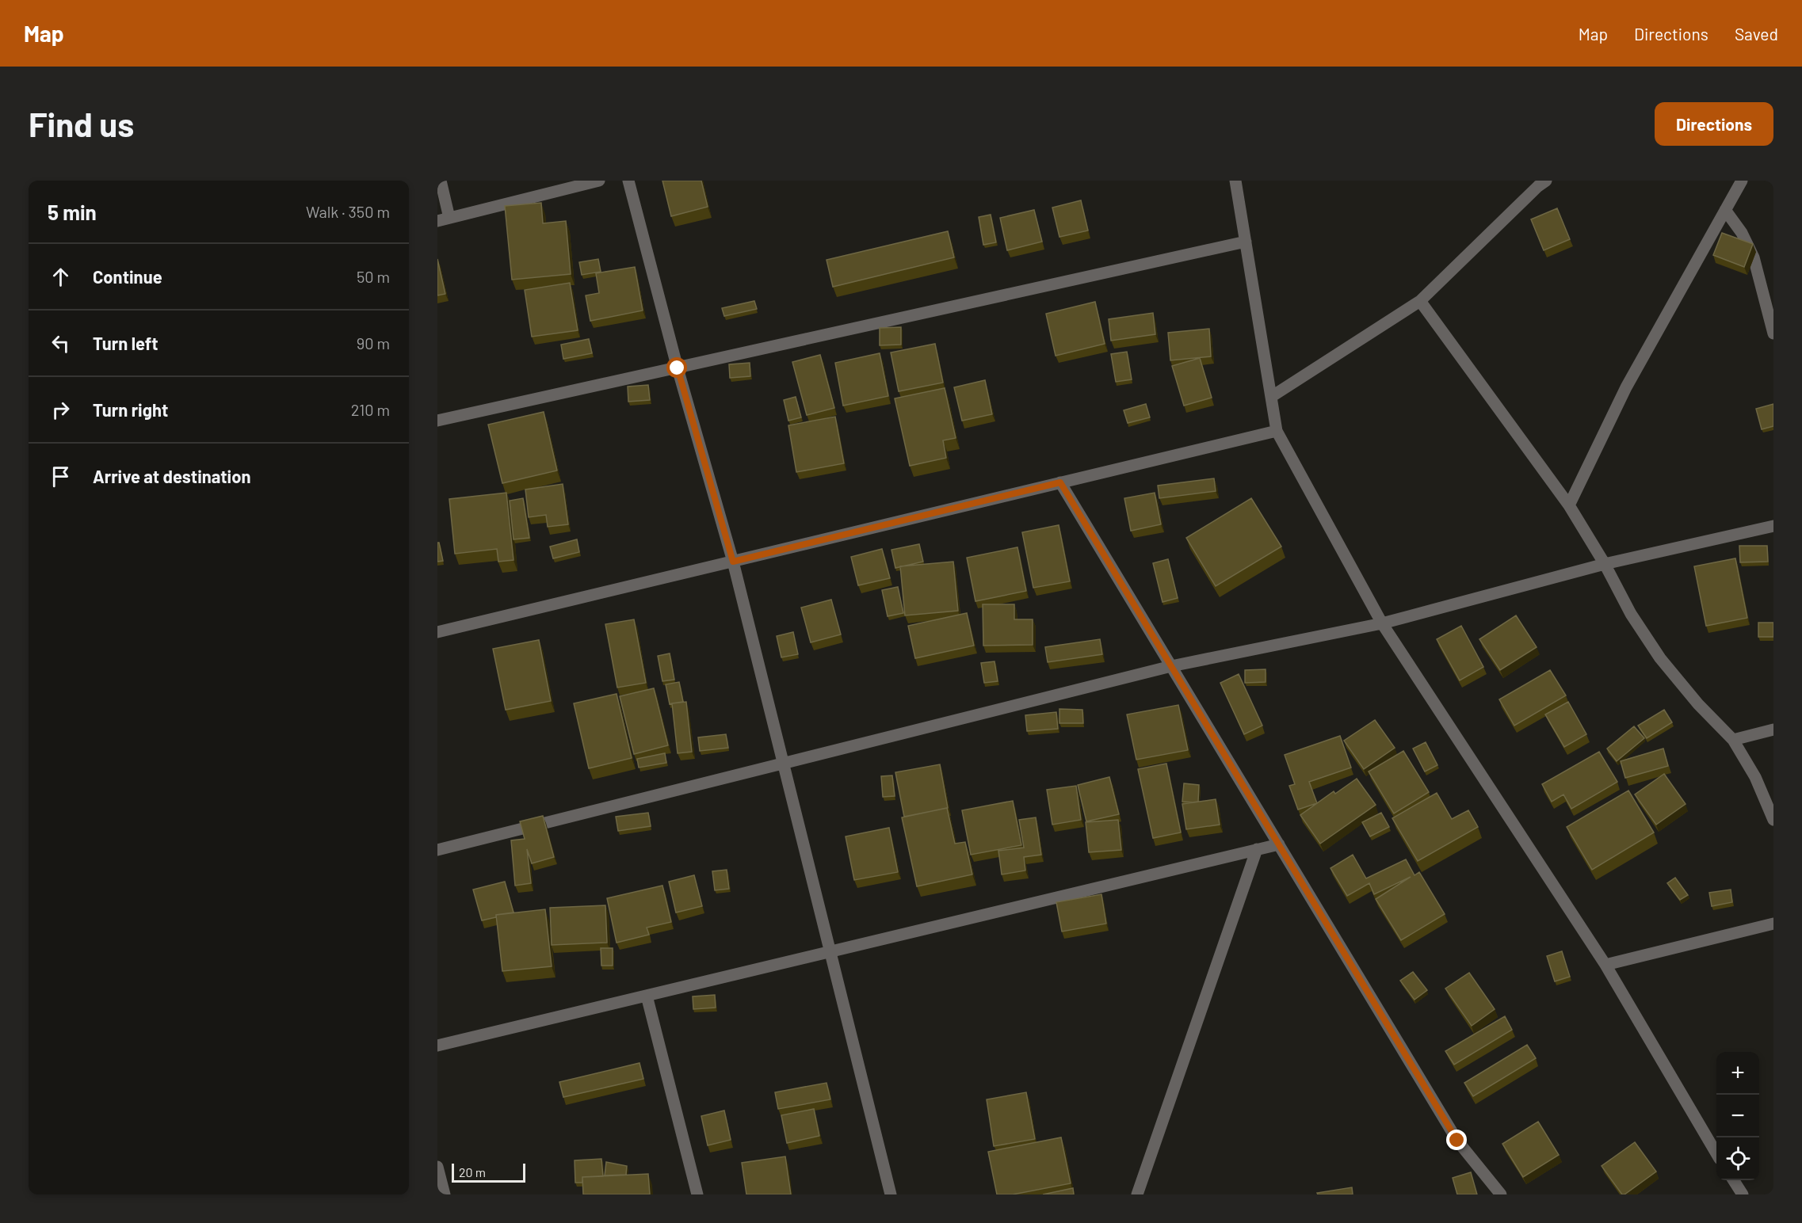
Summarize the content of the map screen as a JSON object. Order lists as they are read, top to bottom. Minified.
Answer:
{"scale_bar":"20 m","page":{"header":"Map","nav":["Map","Directions","Saved"],"buttons":"Directions","title":"Find us","heading":["5 min","Walk · 350 m"],"list":[["Continue","50 m"],["Turn left","90 m"],["Turn right","210 m"],"Arrive at destination"],"map_buttons":["+","−"],"scale":"20 m"}}
